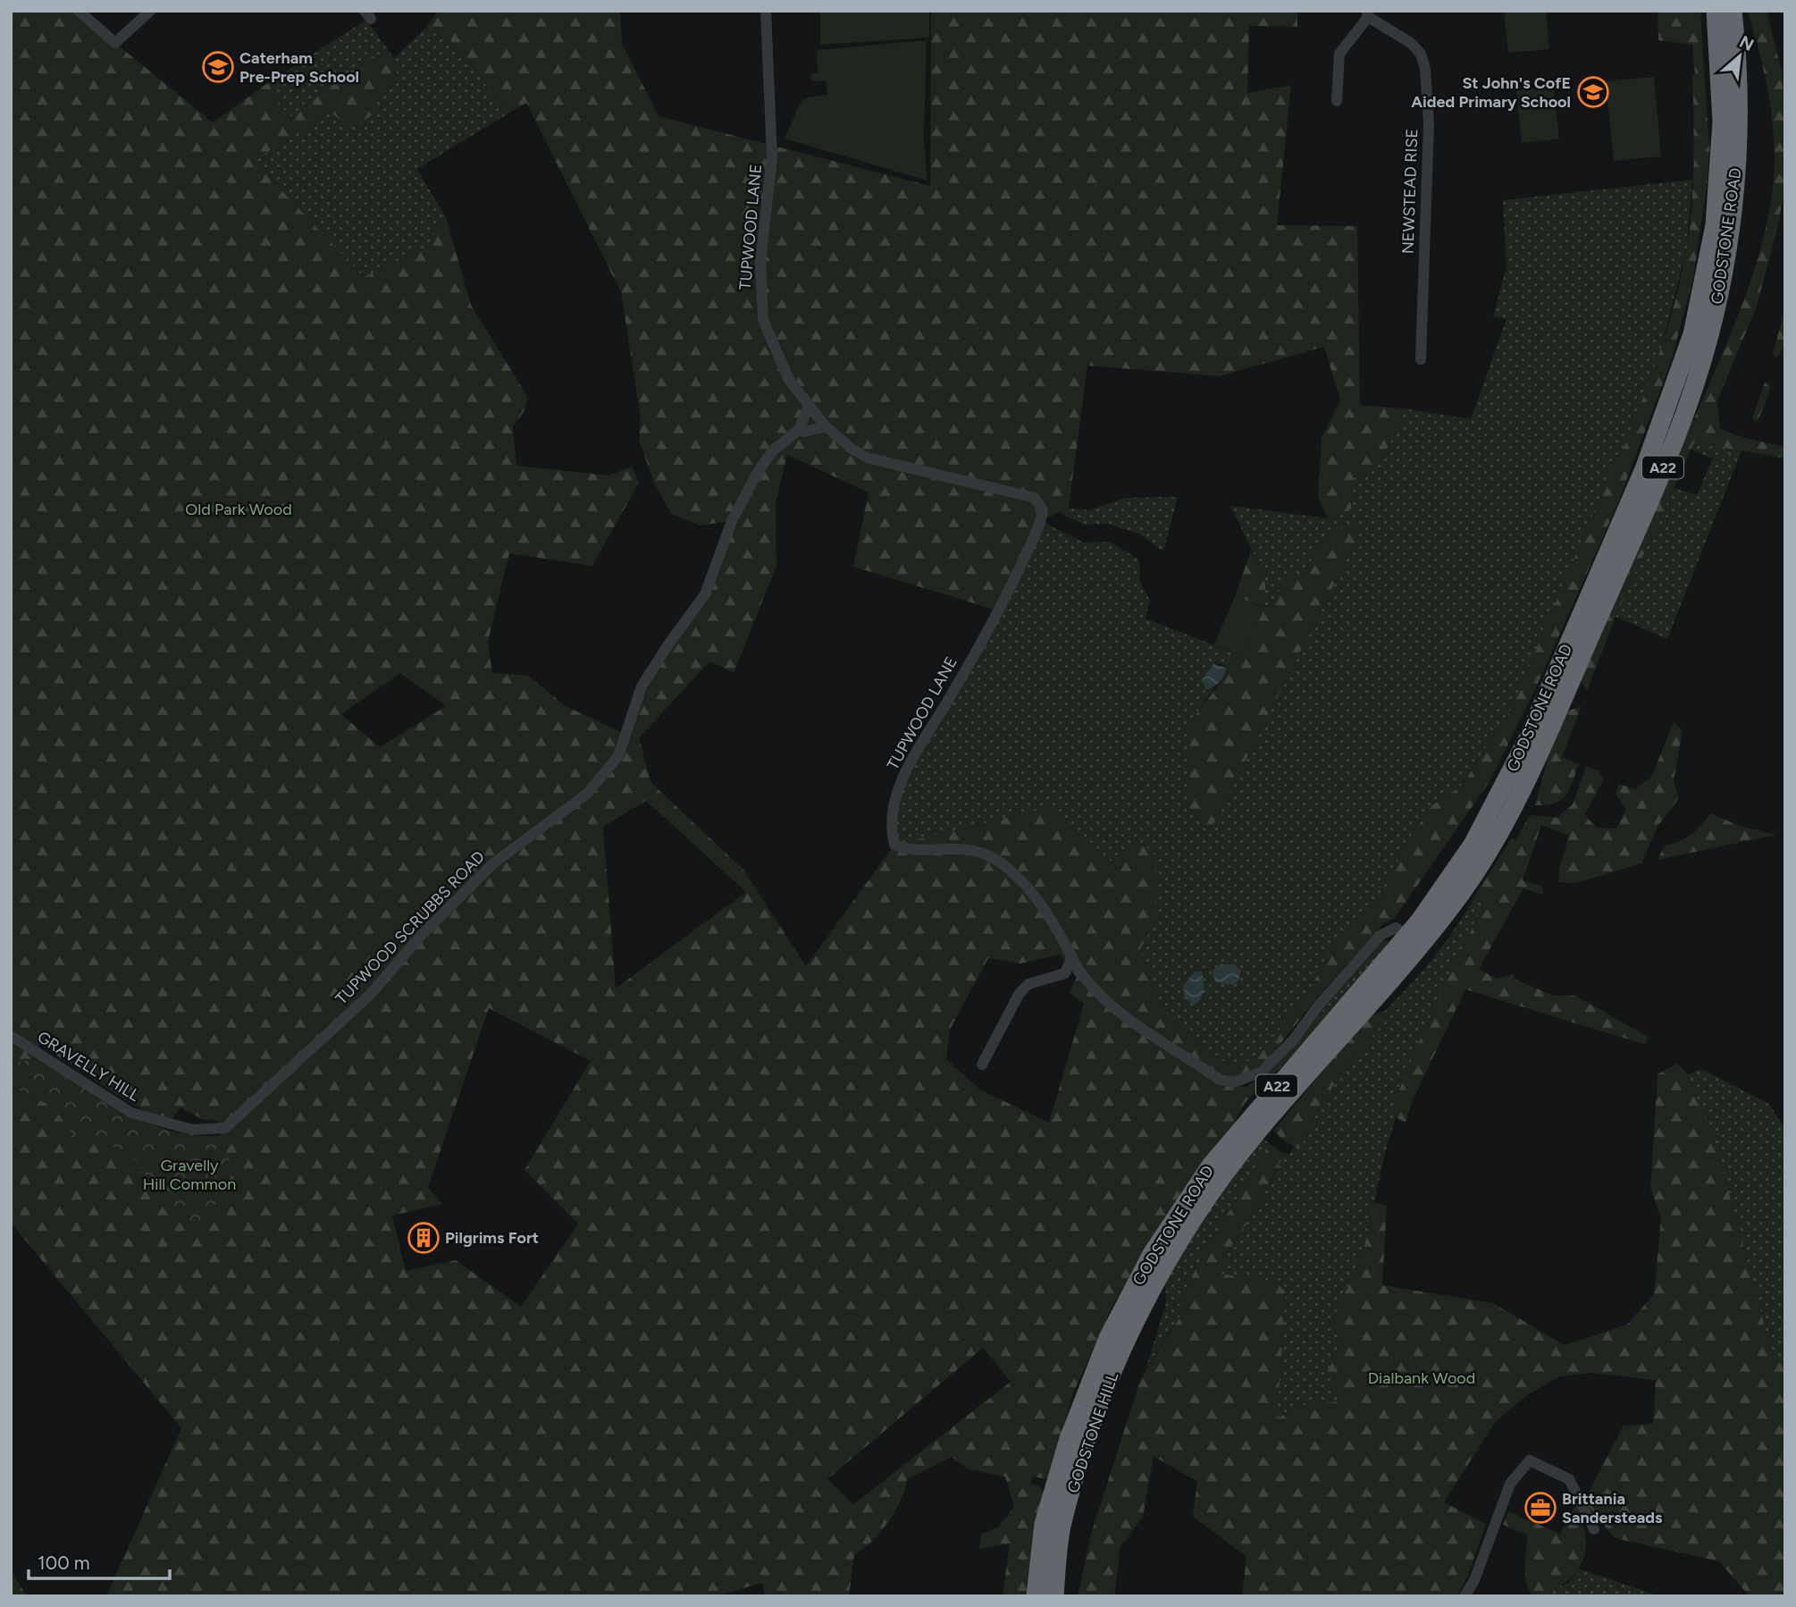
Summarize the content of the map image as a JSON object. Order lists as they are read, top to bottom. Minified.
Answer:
{"streets":{"highway":["GODSTONE ROAD","A22","GODSTONE HILL"],"street":["NEWSTEAD RISE","TUPWOOD LANE","TUPWOOD SCRUBBS ROAD","GRAVELLY HILL"]},"crossings":[["TUPWOOD LANE","GODSTONE ROAD"],["GODSTONE ROAD","GODSTONE HILL"],["TUPWOOD SCRUBBS ROAD","GRAVELLY HILL"]],"parks":["Old Park Wood","Gravelly Hill Common","Dialbank Wood"],"places":{"school or university":["Caterham Pre-Prep School","St John's CofE Aided Primary School"],"building":["Pilgrims Fort"],"office":["Brittania Sandersteads"]},"scale_bar":"100 m","north":"top right"}
